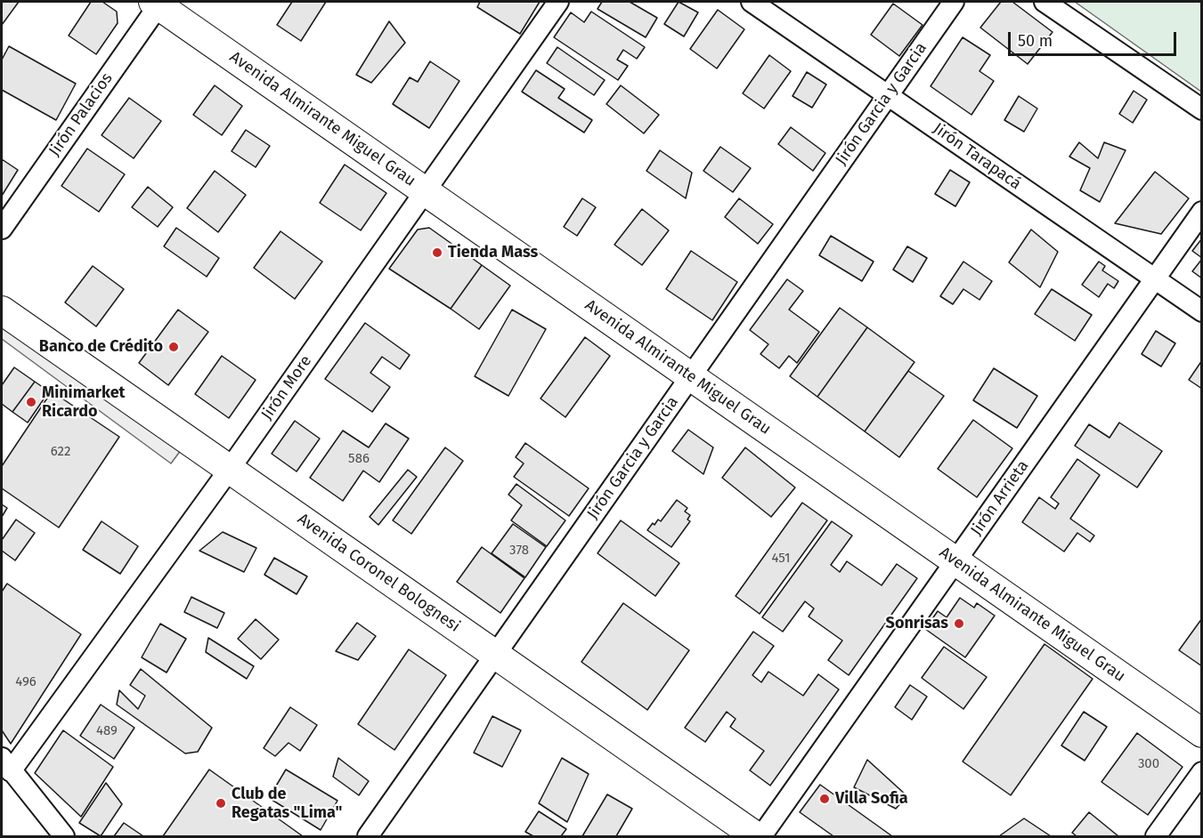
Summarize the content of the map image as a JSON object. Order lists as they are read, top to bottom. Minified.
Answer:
{"streets":{"main road":["Avenida Almirante Miguel Grau","Avenida Coronel Bolognesi"],"street":["Jirón Garcia y Garcia","Jirón Palacios","Jirón Tarapacá","Jirón More","Jirón Arrieta"]},"crossings":[["Jirón Garcia y Garcia","Avenida Almirante Miguel Grau"],["Jirón Garcia y Garcia","Jirón Tarapacá"],["Jirón Garcia y Garcia","Avenida Coronel Bolognesi"],["Jirón Palacios","Avenida Almirante Miguel Grau"],["Avenida Almirante Miguel Grau","Jirón More"],["Avenida Almirante Miguel Grau","Jirón Arrieta"],["Jirón Tarapacá","Jirón Arrieta"],["Jirón More","Avenida Coronel Bolognesi"]],"places":["Tienda Mass","Banco de Crédito","Minimarket Ricardo","Sonrisas","Villa Sofia","Club de Regatas \"Lima\""],"house_numbers":["622","586","378","451","496","489","300"],"scale_bar":"50 m"}
